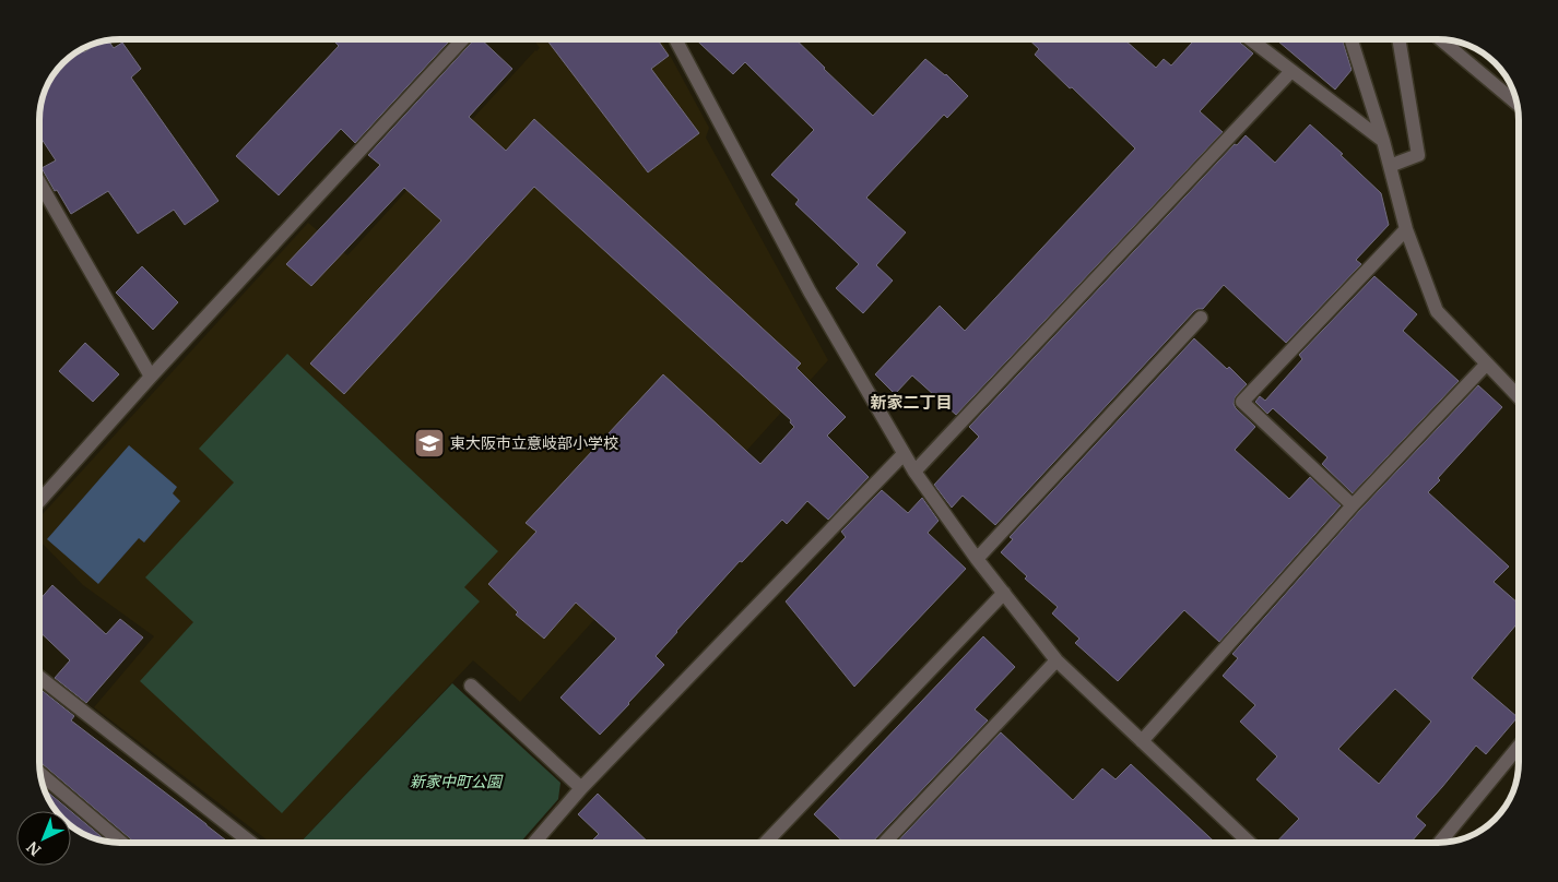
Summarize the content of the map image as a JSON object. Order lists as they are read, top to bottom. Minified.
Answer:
{"districts":["新家二丁目"],"parks":["新家中町公園"],"places":{"school or university":["東大阪市立意岐部小学校"]},"north":"bottom left"}
